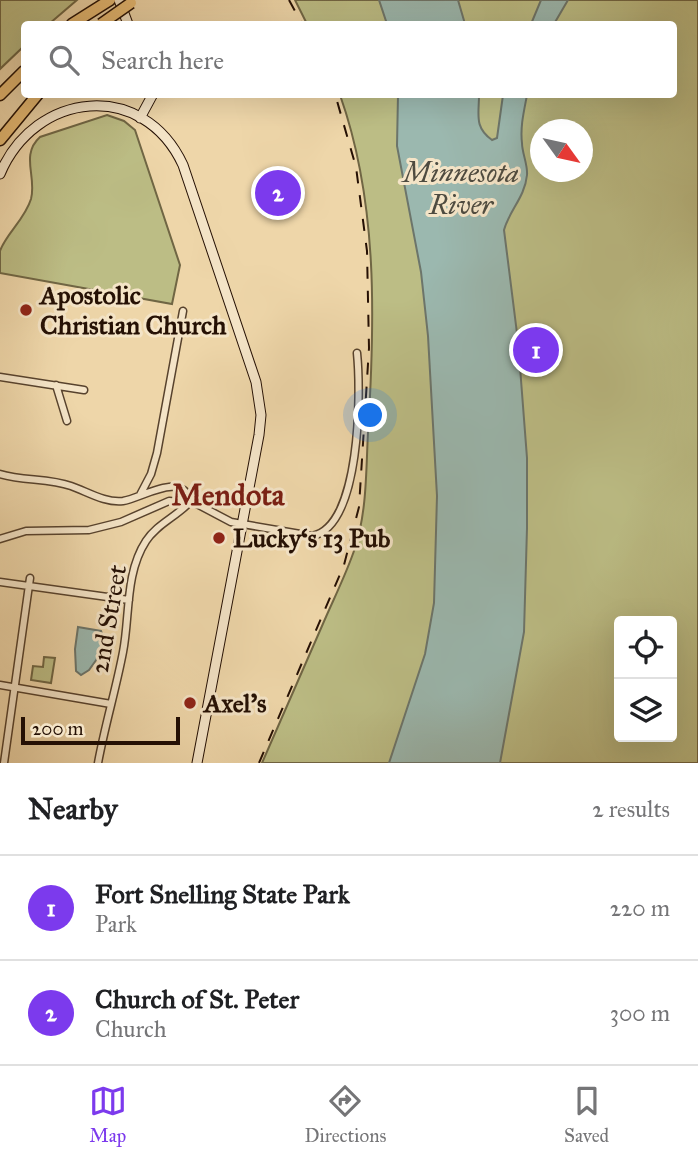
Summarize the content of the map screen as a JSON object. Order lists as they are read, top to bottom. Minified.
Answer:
{"streets":{"street":["2nd Street"]},"districts":["Mendota"],"water":["Minnesota River"],"places":["Apostolic Christian Church","Lucky‘s 13 Pub","Axel's"],"scale_bar":"200 m","north":"bottom right","page":{"search":"Search here","pins":["2","1"],"scale":"200 m","heading":["Nearby","2 results"],"list":[{"mark":"1","name":"Fort Snelling State Park","note":"Park","value":"220 m"},{"mark":"2","name":"Church of St. Peter","note":"Church","value":"300 m"}],"nav":["Map","Directions","Saved"]}}
